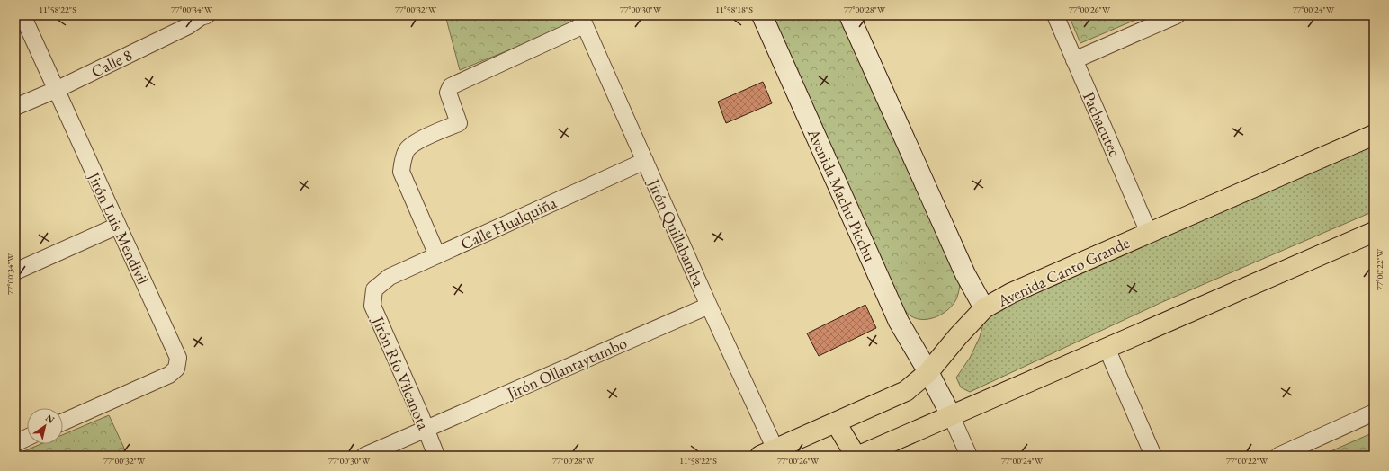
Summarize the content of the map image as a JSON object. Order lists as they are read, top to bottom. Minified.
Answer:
{"streets":{"main road":["Avenida Canto Grande"],"street":["Calle 8","Pachacutec","Avenida Machu Picchu","Calle Hualquiña","Jirón Luis Mendivil","Jirón Quillabamba","Jirón Ollantaytambo","Jirón Río Vilcanota"]},"crossings":[["Calle 8","Jirón Luis Mendivil"],["Pachacutec","Avenida Canto Grande"],["Avenida Machu Picchu","Avenida Canto Grande"],["Calle Hualquiña","Jirón Quillabamba"],["Calle Hualquiña","Jirón Río Vilcanota"],["Jirón Quillabamba","Avenida Canto Grande"],["Jirón Quillabamba","Jirón Ollantaytambo"],["Jirón Ollantaytambo","Jirón Río Vilcanota"]],"north":"top right","coordinates":["11°58'22\"S","77°00'34\"W","77°00'32\"W","77°00'30\"W","11°58'18\"S","77°00'28\"W","77°00'26\"W","77°00'24\"W","77°00'22\"W"]}
